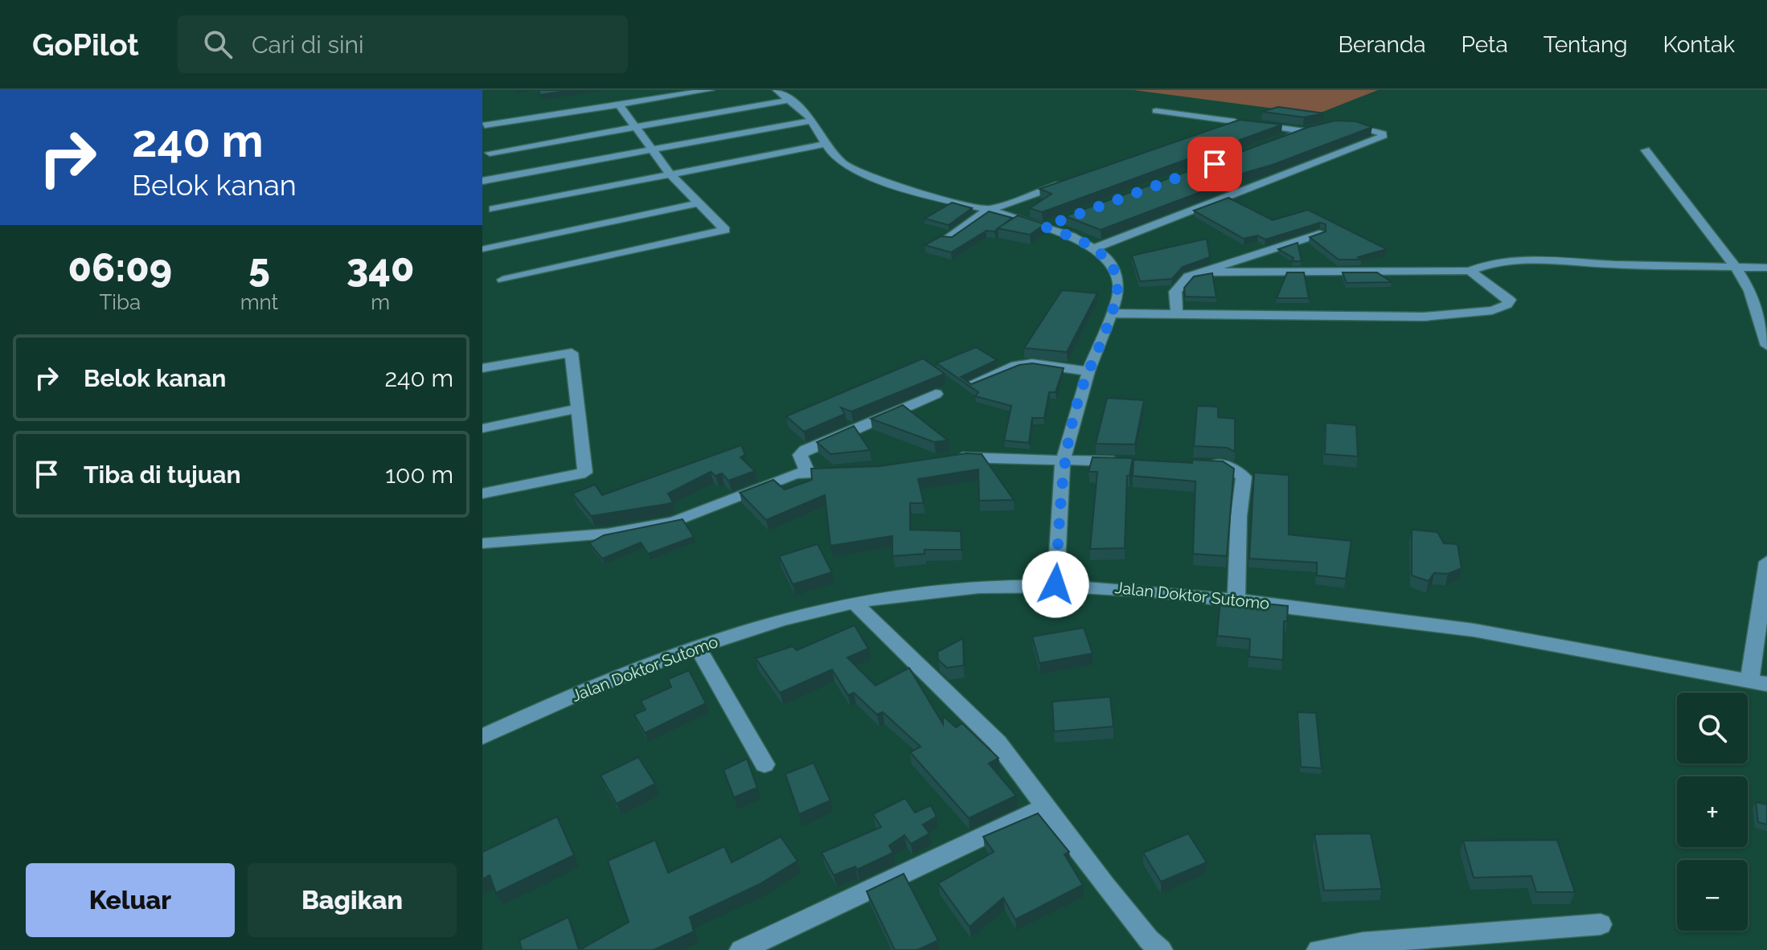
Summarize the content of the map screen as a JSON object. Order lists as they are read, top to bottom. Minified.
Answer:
{"streets":{"street":["Jalan Doktor Sutomo"]},"page":{"header":"GoPilot","search":"Cari di sini","nav":["Beranda","Peta","Tentang","Kontak"],"turn":["240 m","Belok kanan"],"eta":["06:09","Tiba","5","mnt","340","m"],"list":[{"name":"Belok kanan","value":"240 m"},{"name":"Tiba di tujuan","value":"100 m"}],"map_buttons":["+","−"],"buttons":["Keluar","Bagikan"]}}
